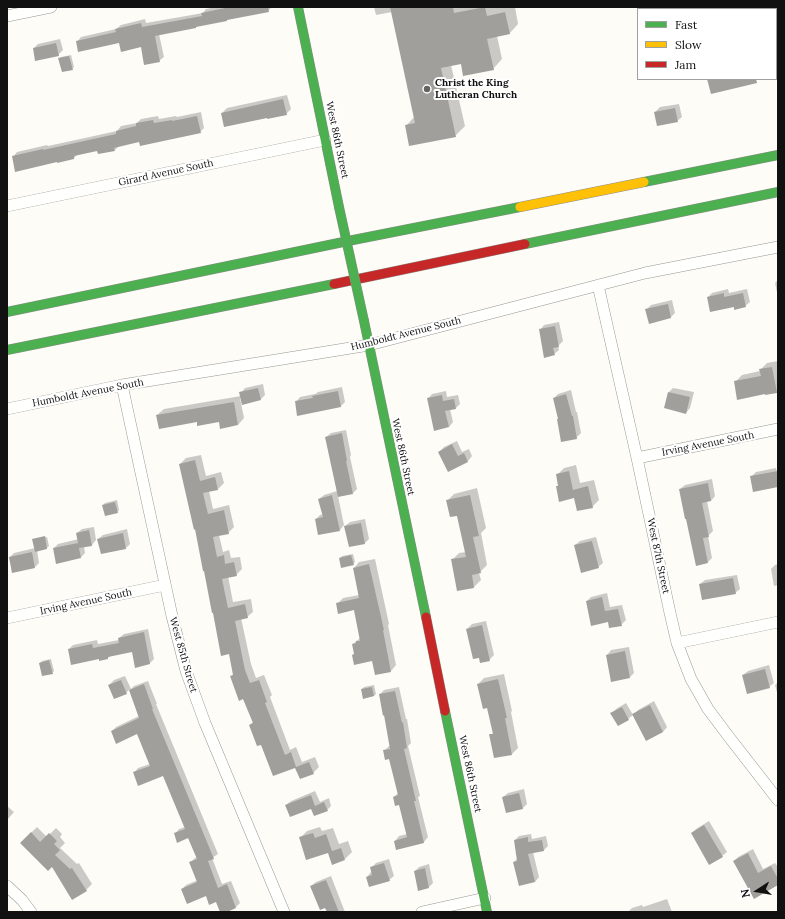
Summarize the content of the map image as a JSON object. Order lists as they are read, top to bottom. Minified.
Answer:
{"streets":{"main road":["West 86th Street"],"street":["Girard Avenue South","Humboldt Avenue South","Irving Avenue South","West 87th Street","West 85th Street"]},"crossings":[["West 86th Street","Girard Avenue South"],["West 86th Street","Humboldt Avenue South"],["Humboldt Avenue South","West 87th Street"],["Humboldt Avenue South","West 85th Street"],["Irving Avenue South","West 87th Street"],["Irving Avenue South","West 85th Street"]],"places":["Christ the King Lutheran Church"],"legend":["Fast","Slow","Jam"],"north":"left"}
